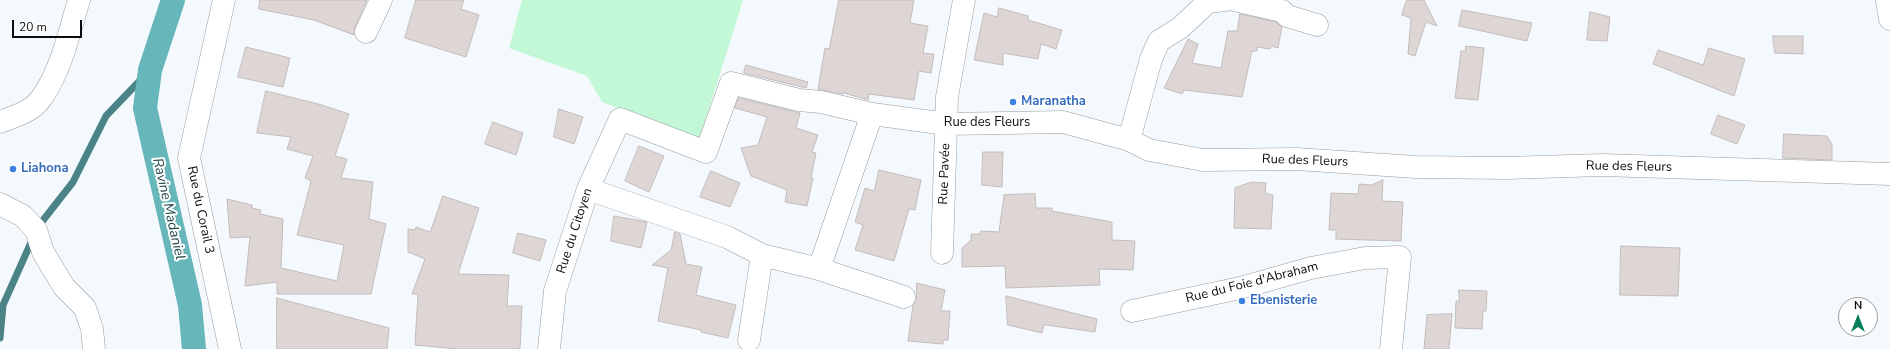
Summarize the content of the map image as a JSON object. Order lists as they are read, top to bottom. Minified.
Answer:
{"streets":{"street":["Rue des Fleurs","Rue Pavée","Rue du Corail 3","Rue du Citoyen","Rue du Foie d'Abraham"]},"crossings":[["Rue des Fleurs","Rue Pavée"],["Rue des Fleurs","Rue du Citoyen"]],"water":["Ravine Madaniel"],"places":["Maranatha","Liahona","Ebenisterie"],"scale_bar":"20 m","north":"top"}
